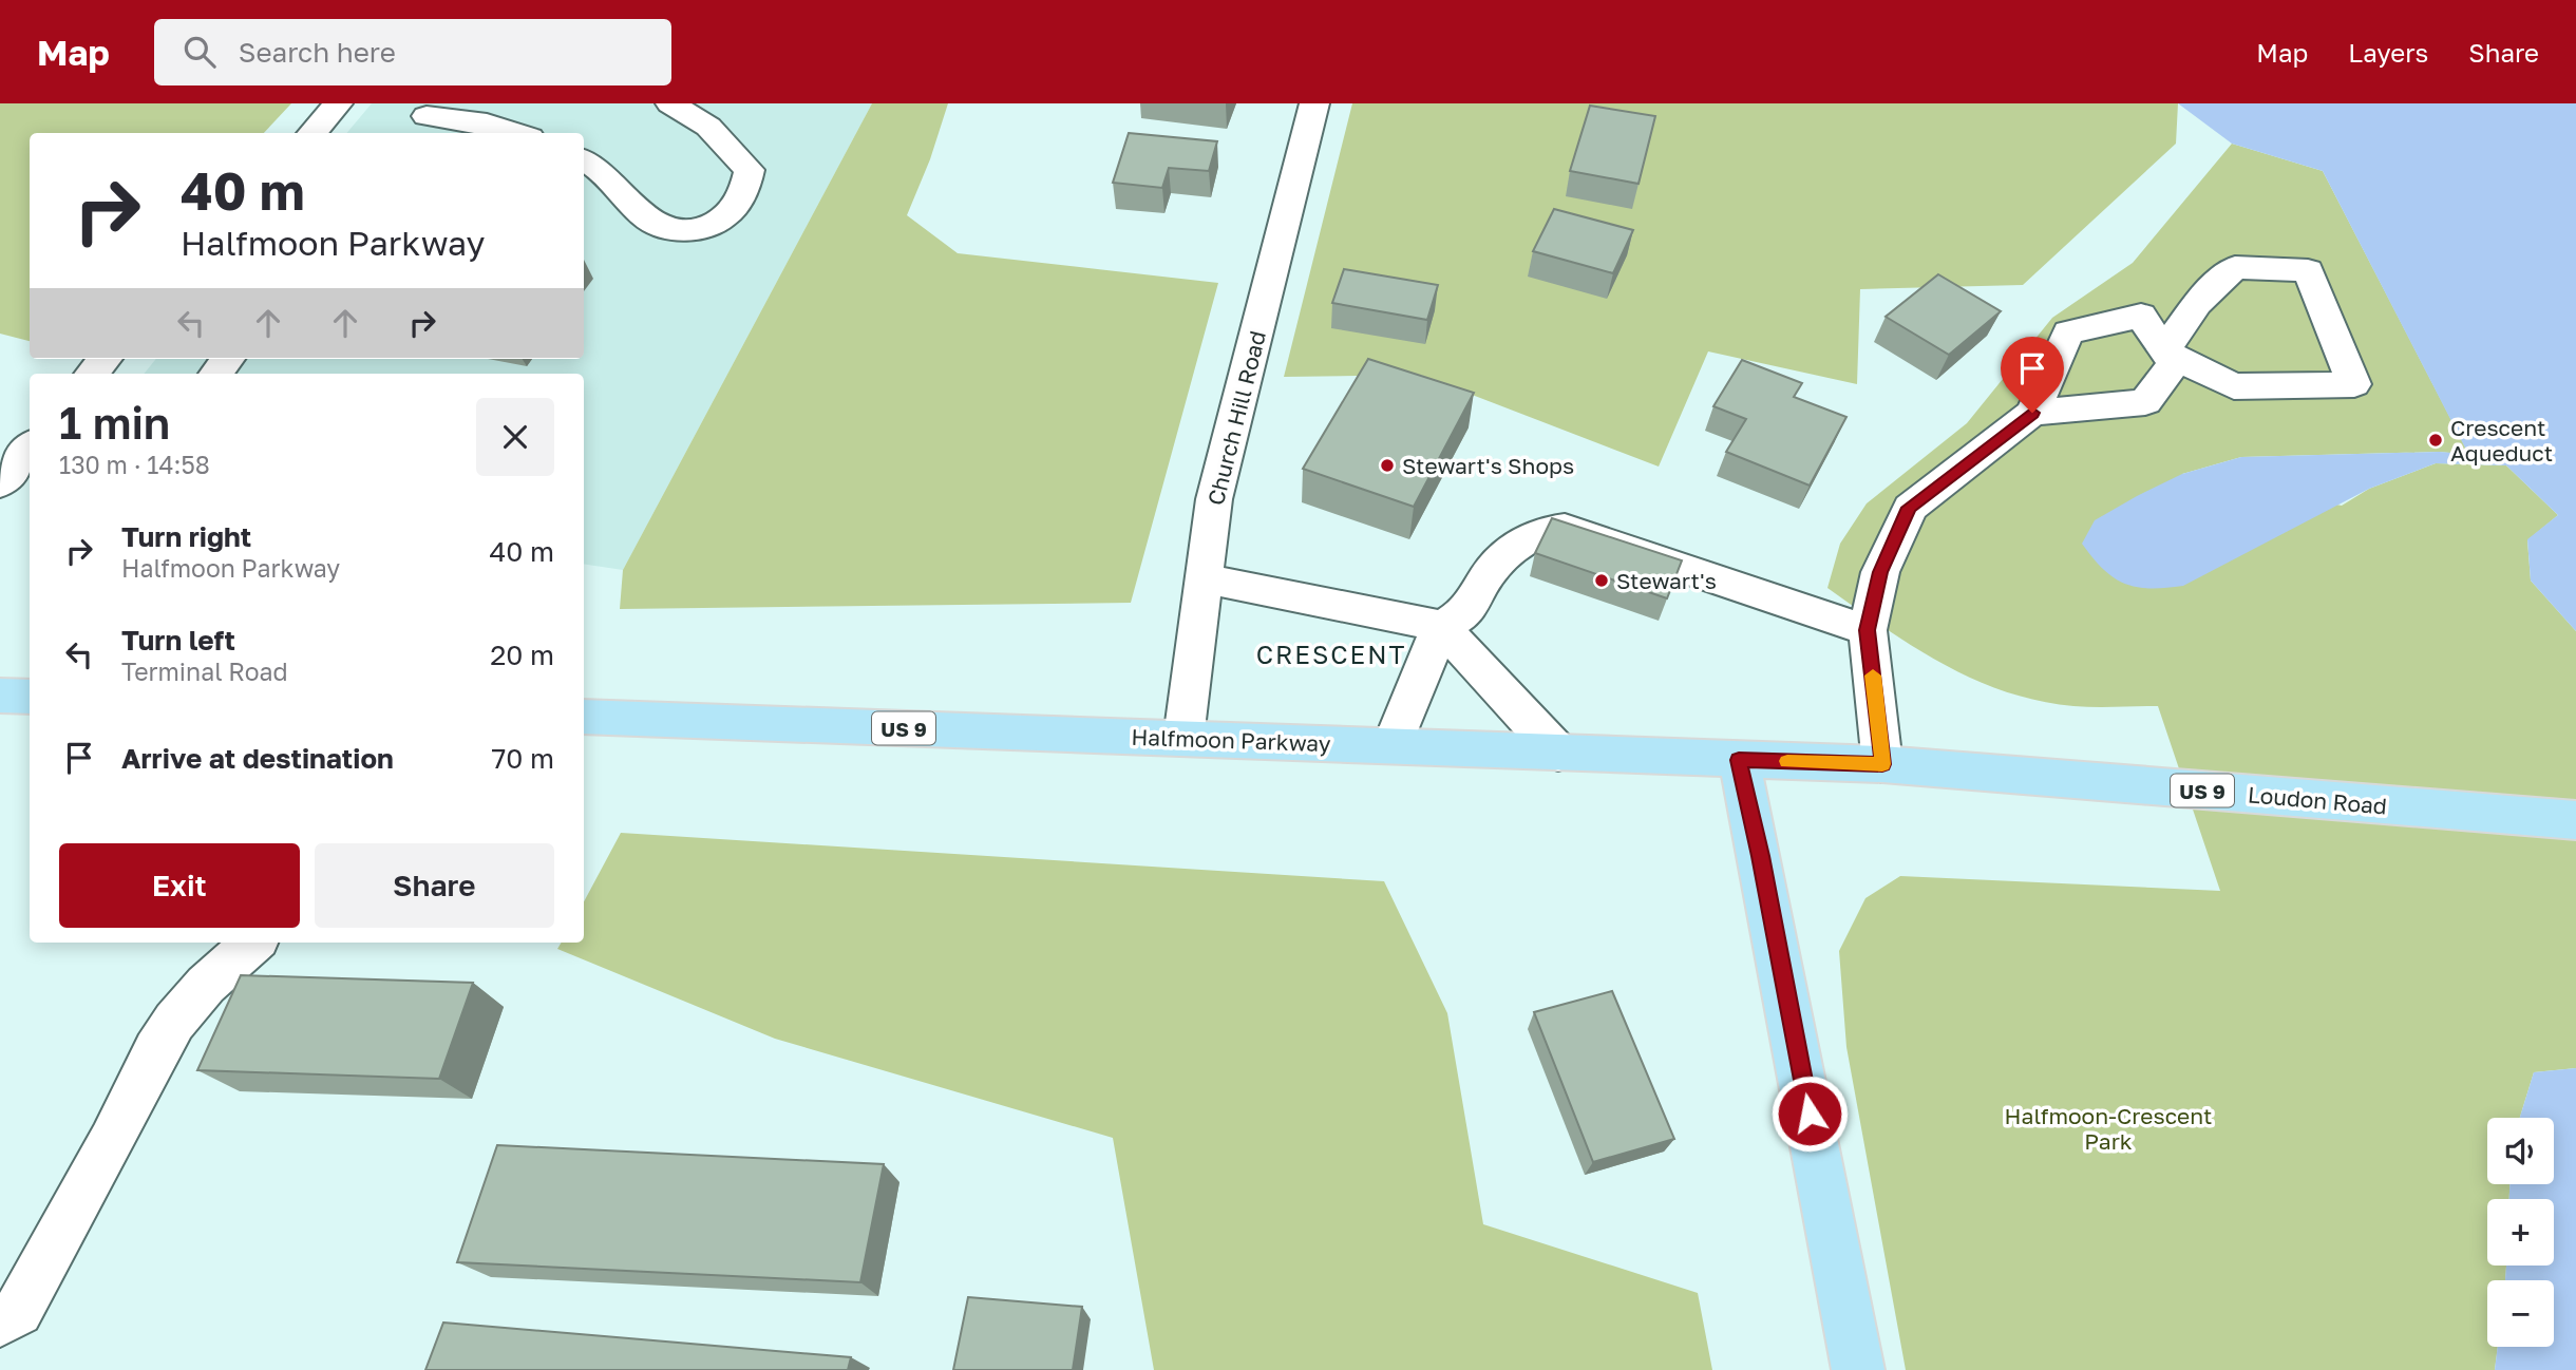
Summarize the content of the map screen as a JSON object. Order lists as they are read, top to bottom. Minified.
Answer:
{"streets":{"main road":["US 9","Halfmoon Parkway","Loudon Road"],"street":["Church Hill Road"]},"crossings":[["Church Hill Road","Halfmoon Parkway"],["Halfmoon Parkway","Loudon Road"]],"districts":["CRESCENT"],"parks":["Halfmoon-Crescent Park"],"places":["Crescent Aqueduct","Stewart's Shops","Stewart's"],"page":{"header":"Map","search":"Search here","nav":["Map","Layers","Share"],"turn":["40 m","Halfmoon Parkway"],"heading":["1 min","130 m · 14:58"],"list":[{"name":"Turn right","note":"Halfmoon Parkway","value":"40 m"},{"name":"Turn left","note":"Terminal Road","value":"20 m"},{"name":"Arrive at destination","value":"70 m"}],"buttons":["Exit","Share"],"map_buttons":["+","−"]}}
